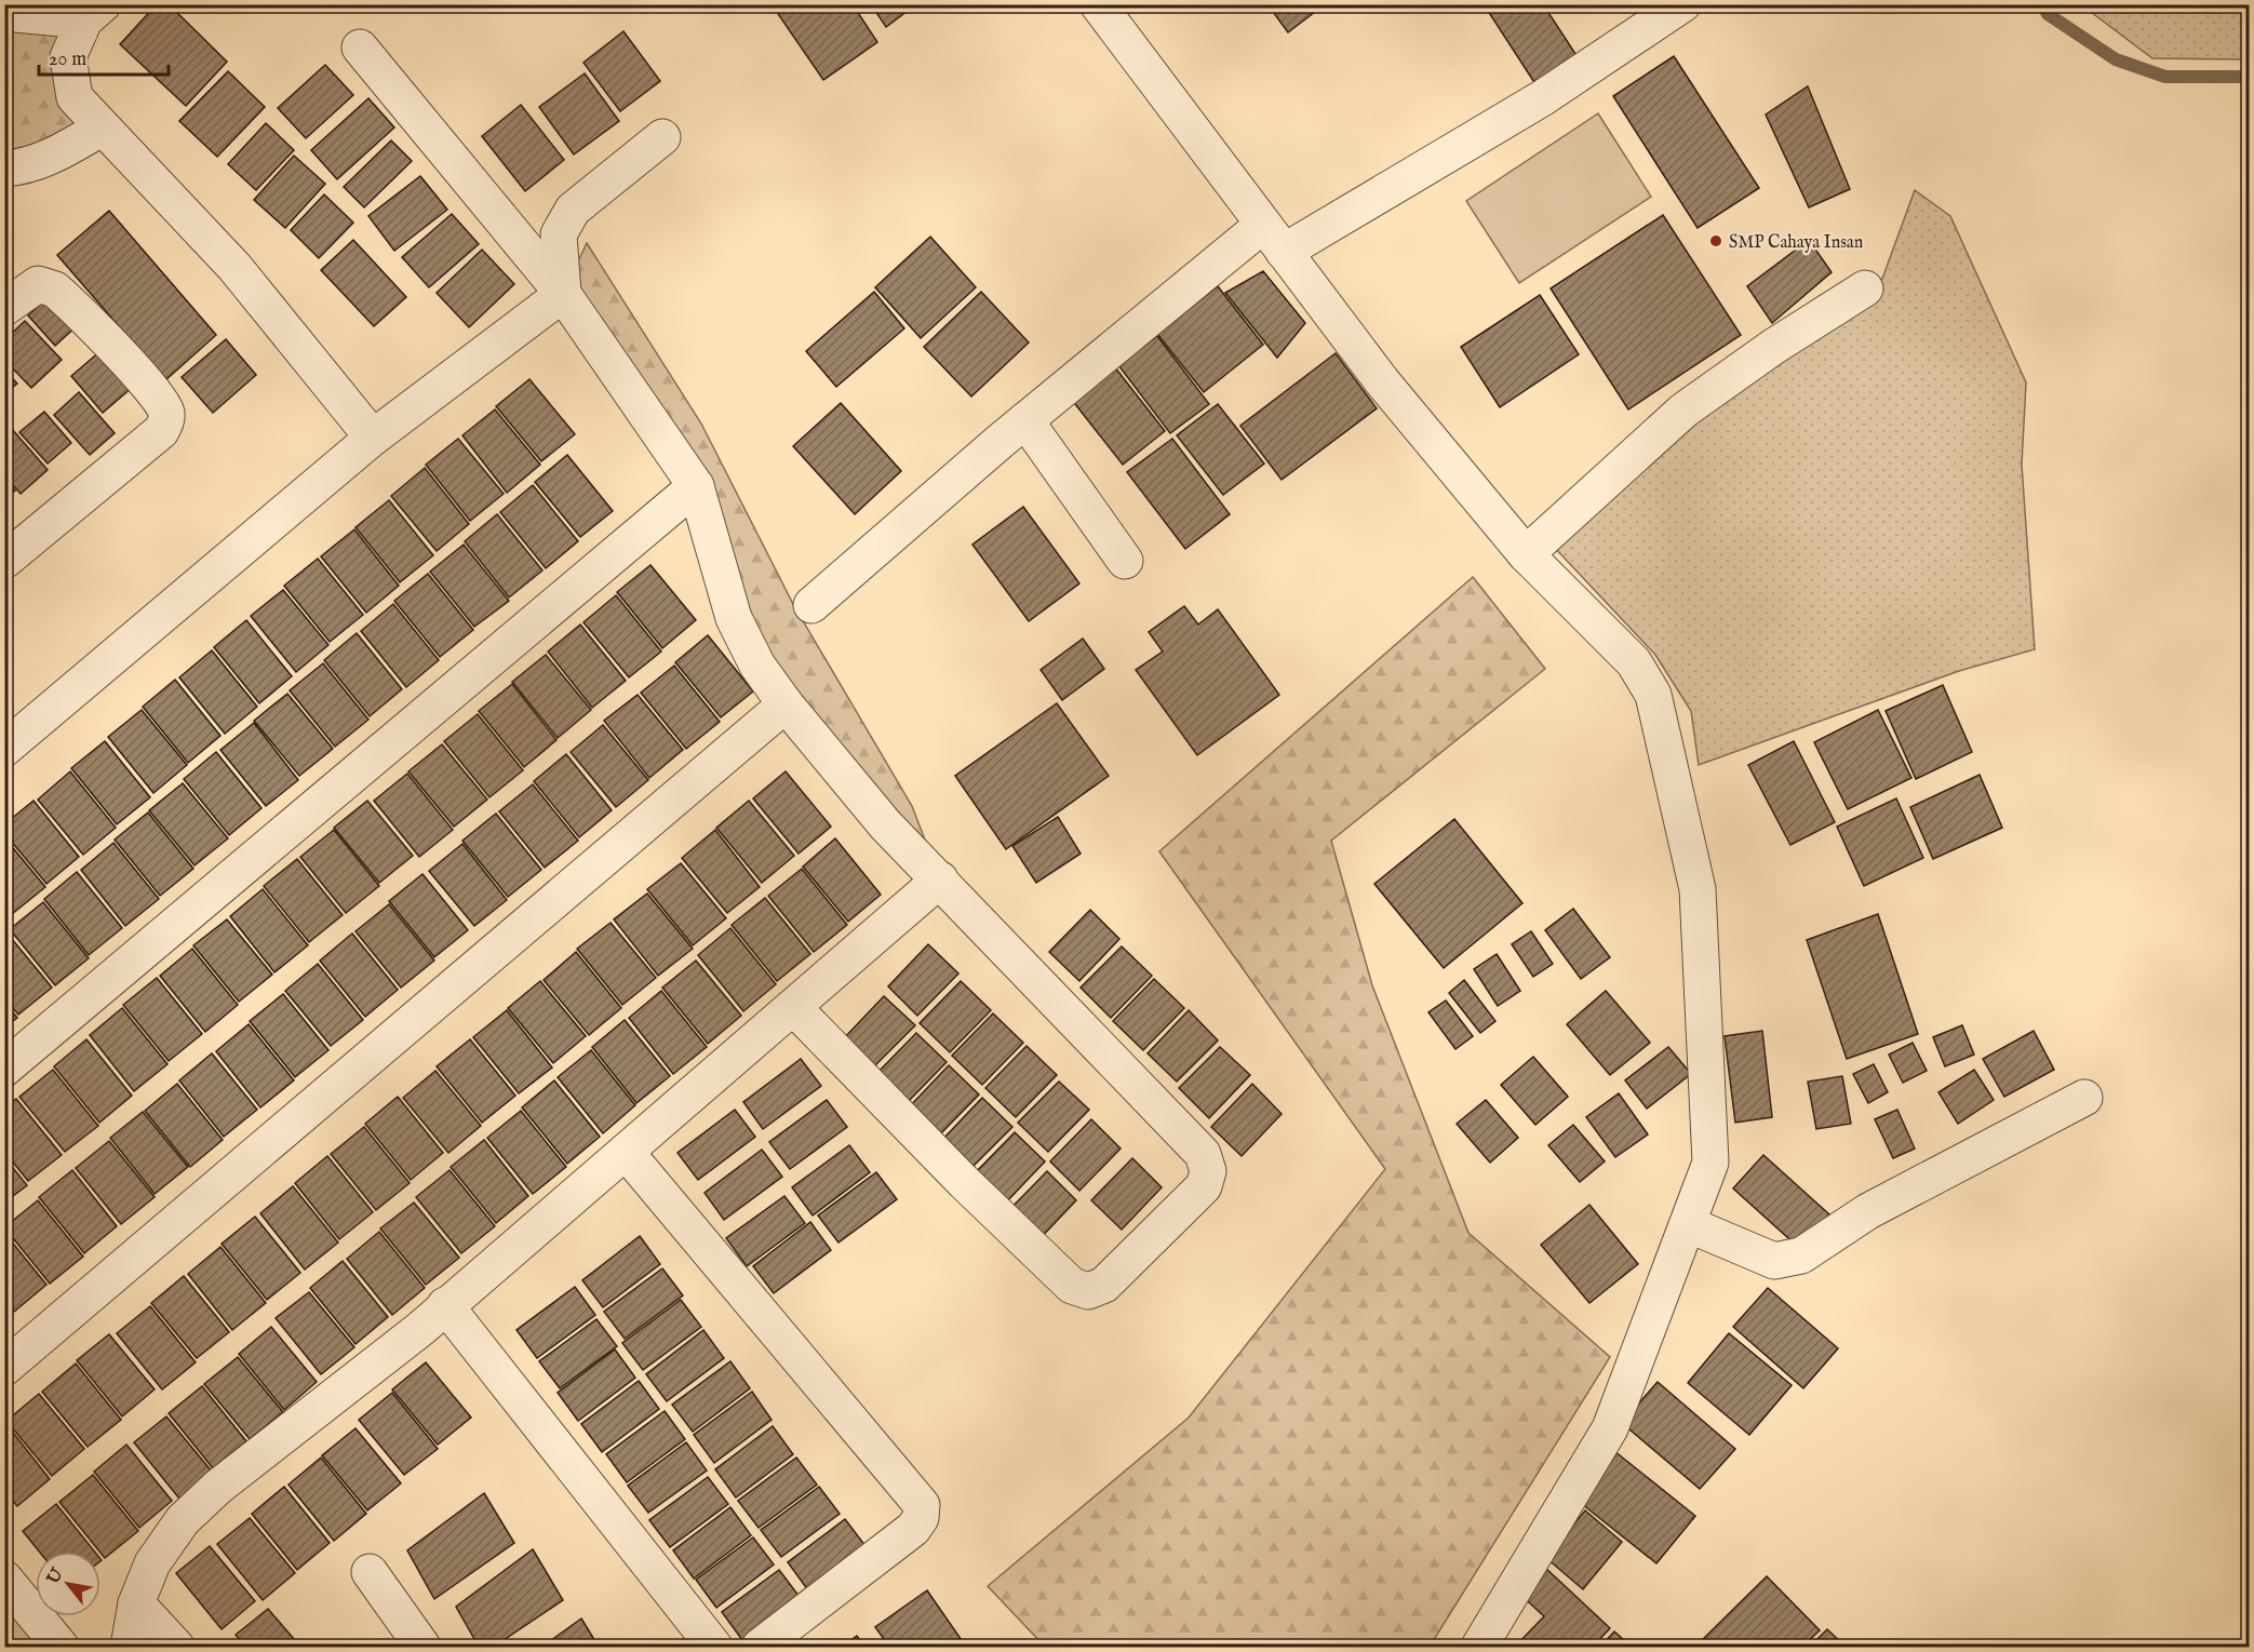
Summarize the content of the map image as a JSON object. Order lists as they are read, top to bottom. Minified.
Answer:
{"places":["SMP Cahaya Insan"],"scale_bar":"20 m","north":"top left"}
